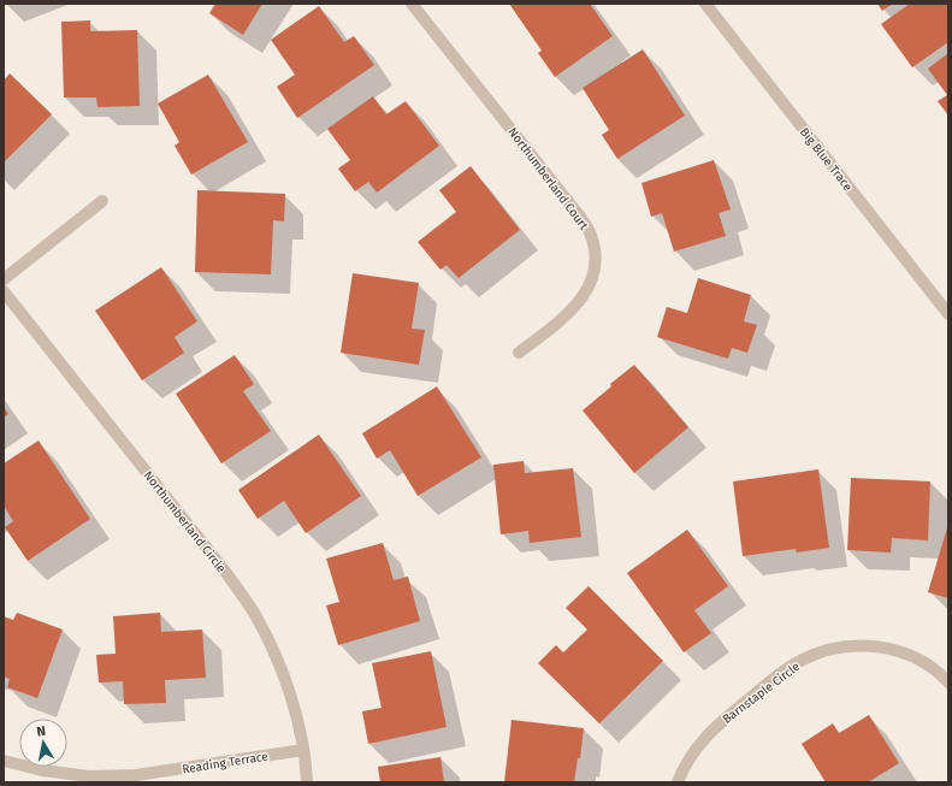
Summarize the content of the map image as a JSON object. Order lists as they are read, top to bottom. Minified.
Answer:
{"streets":{"street":["Big Blue Trace","Northumberland Court","Northumberland Circle","Barnstaple Circle","Reading Terrace"]},"crossings":[["Northumberland Circle","Reading Terrace"]],"north":"top"}
